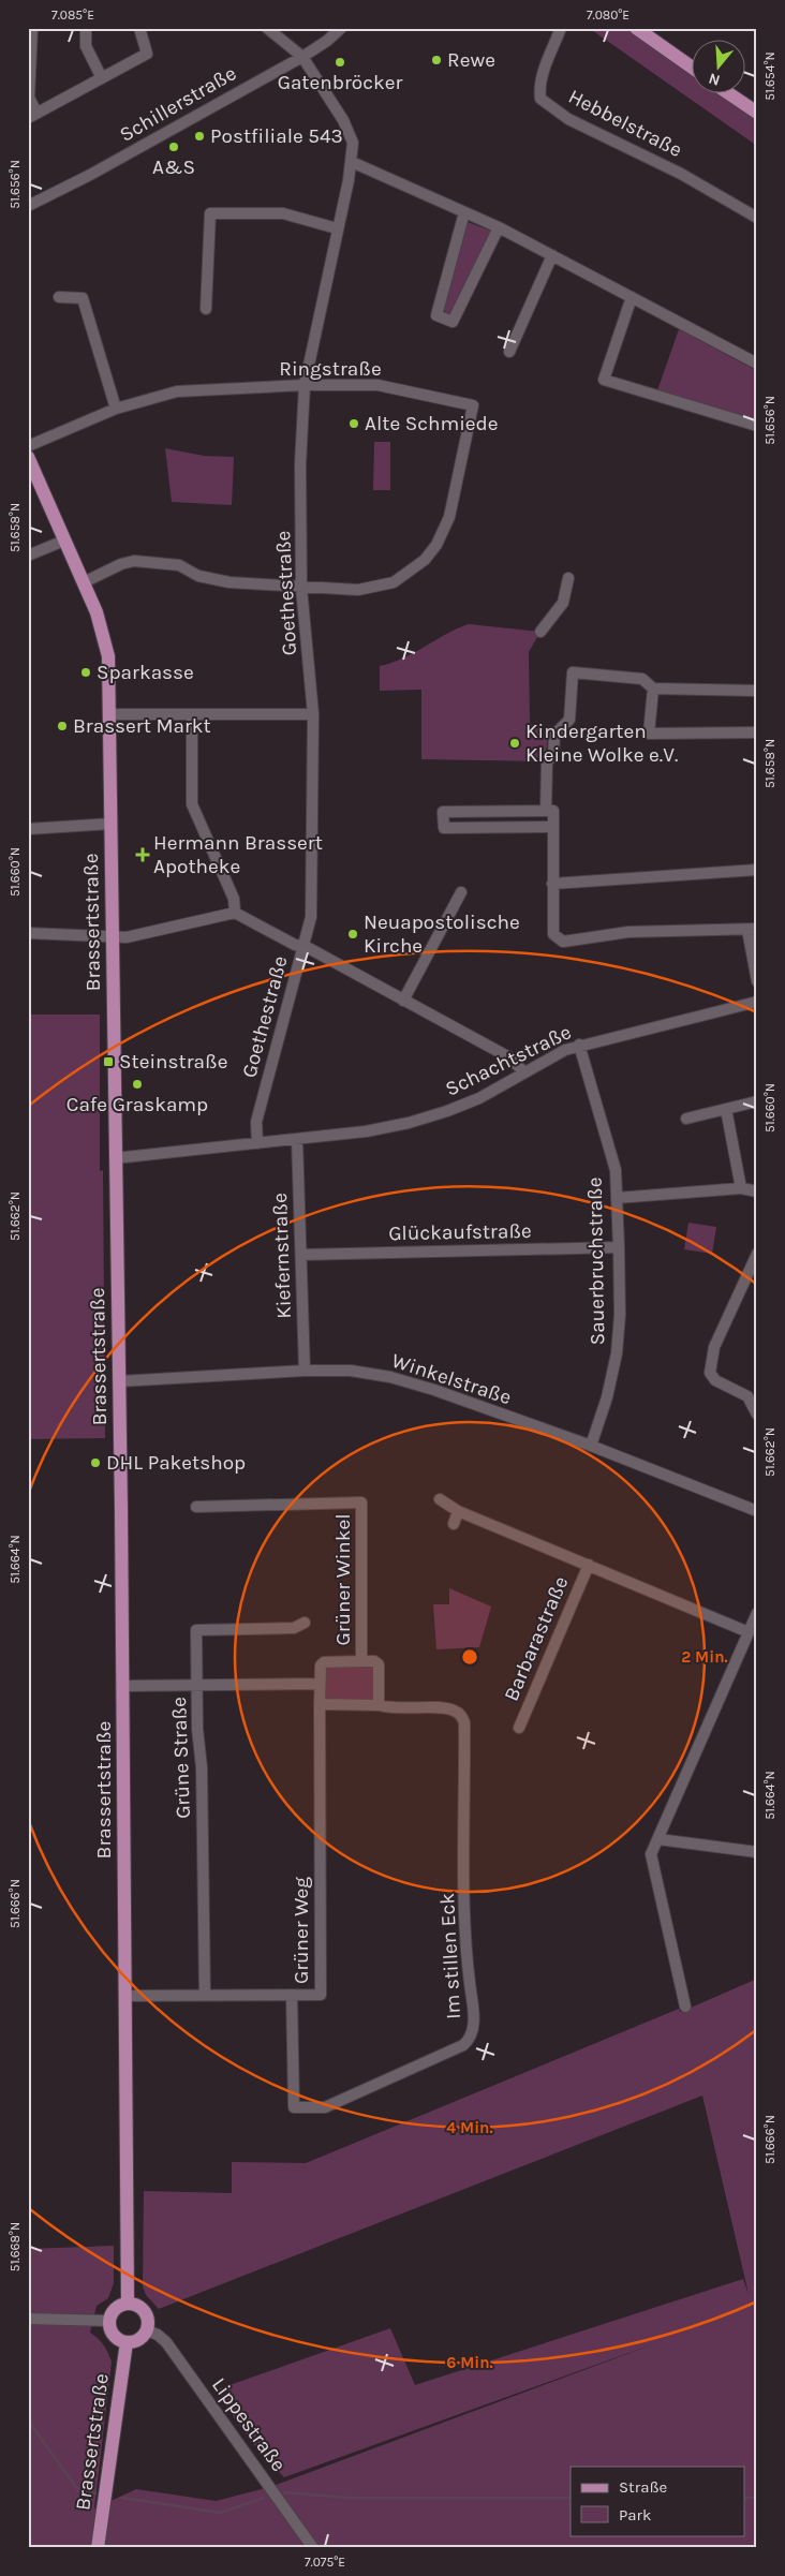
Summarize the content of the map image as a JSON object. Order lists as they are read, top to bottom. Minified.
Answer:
{"streets":{"main road":["Brassertstraße"],"street":["Schillerstraße","Hebbelstraße","Ringstraße","Goethestraße","Schachtstraße","Glückaufstraße","Kiefernstraße","Sauerbruchstraße","Winkelstraße","Grüner Winkel","Barbarastraße","Grüne Straße","Grüner Weg","Im stillen Eck","Lippestraße"]},"crossings":[["Schillerstraße","Goethestraße"],["Ringstraße","Goethestraße"],["Ringstraße","Brassertstraße"],["Goethestraße","Schachtstraße"],["Brassertstraße","Schachtstraße"],["Brassertstraße","Winkelstraße"],["Brassertstraße","Grüner Weg"],["Brassertstraße","Lippestraße"],["Schachtstraße","Kiefernstraße"],["Schachtstraße","Sauerbruchstraße"],["Glückaufstraße","Kiefernstraße"],["Glückaufstraße","Sauerbruchstraße"],["Kiefernstraße","Winkelstraße"],["Sauerbruchstraße","Winkelstraße"],["Grüner Winkel","Grüner Weg"],["Grüne Straße","Grüner Weg"],["Grüner Weg","Im stillen Eck"]],"places":{"other":["Rewe","Gatenbröcker","Postfiliale 543","A&S","Alte Schmiede","Sparkasse","Brassert Markt","Kindergarten Kleine Wolke e.V.","Neuapostolische Kirche","Cafe Graskamp","DHL Paketshop"],"health":["Hermann Brassert Apotheke"],"transit":["Steinstraße"]},"legend":["Straße","Park"],"north":"bottom","coordinates":["7.085°E","7.080°E","51.654°N","51.656°N","51.658°N","51.660°N","51.662°N","51.664°N","51.666°N","51.668°N","7.075°E"],"rings":["2 Min.","4 Min.","6 Min."]}
